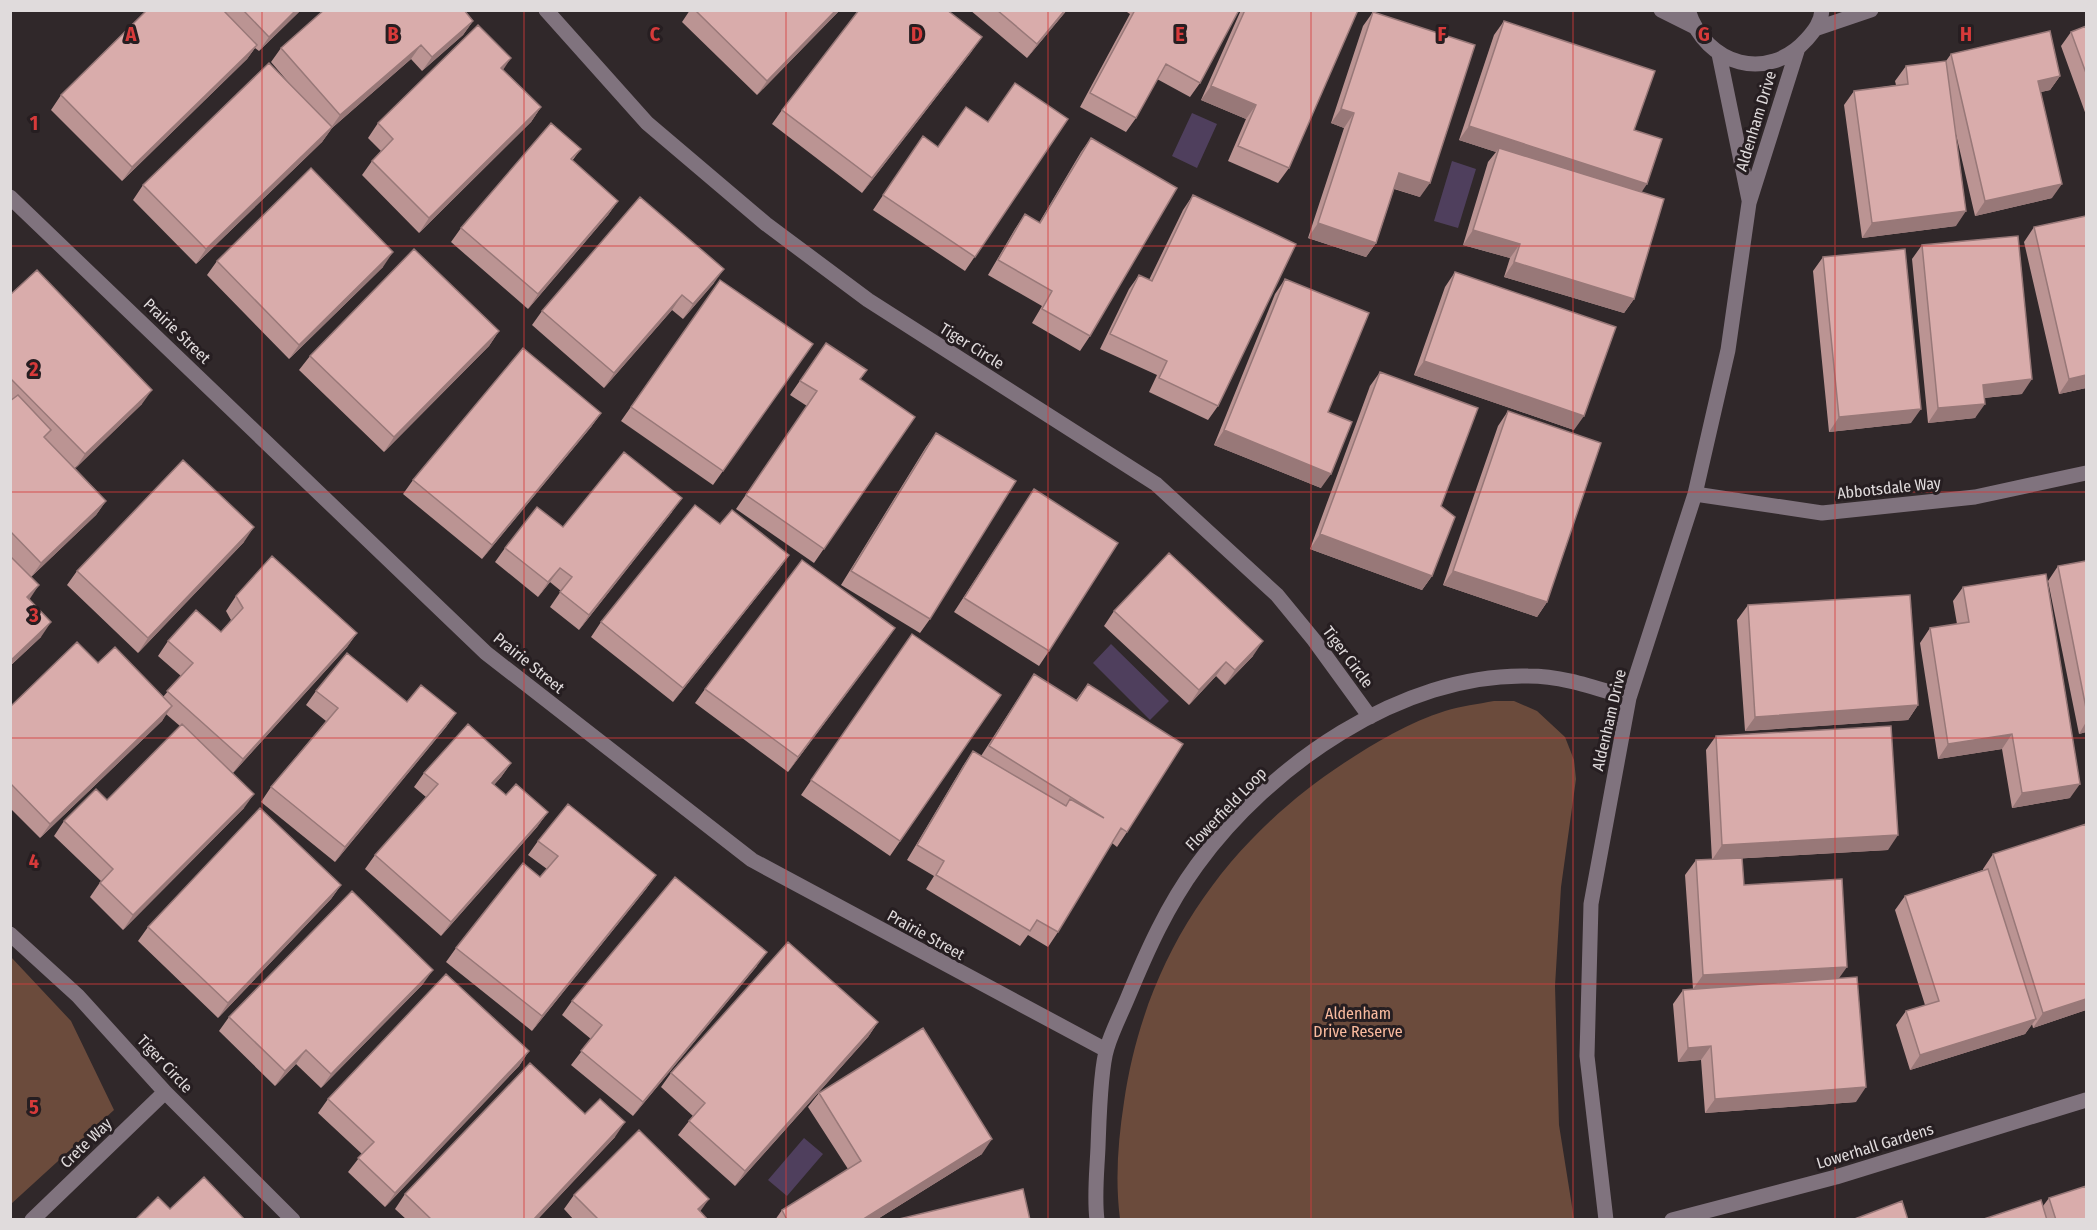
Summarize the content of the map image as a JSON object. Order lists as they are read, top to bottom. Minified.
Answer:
{"streets":{"street":["Aldenham Drive","Prairie Street","Tiger Circle","Abbotsdale Way","Flowerfield Loop","Crete Way","Lowerhall Gardens"]},"crossings":[["Aldenham Drive","Abbotsdale Way"],["Aldenham Drive","Flowerfield Loop"],["Prairie Street","Flowerfield Loop"],["Tiger Circle","Flowerfield Loop"],["Tiger Circle","Crete Way"]],"parks":["Aldenham Drive Reserve"],"grid":{"columns":["A","B","C","D","E","F","G","H"],"rows":["1","2","3","4","5"]}}
